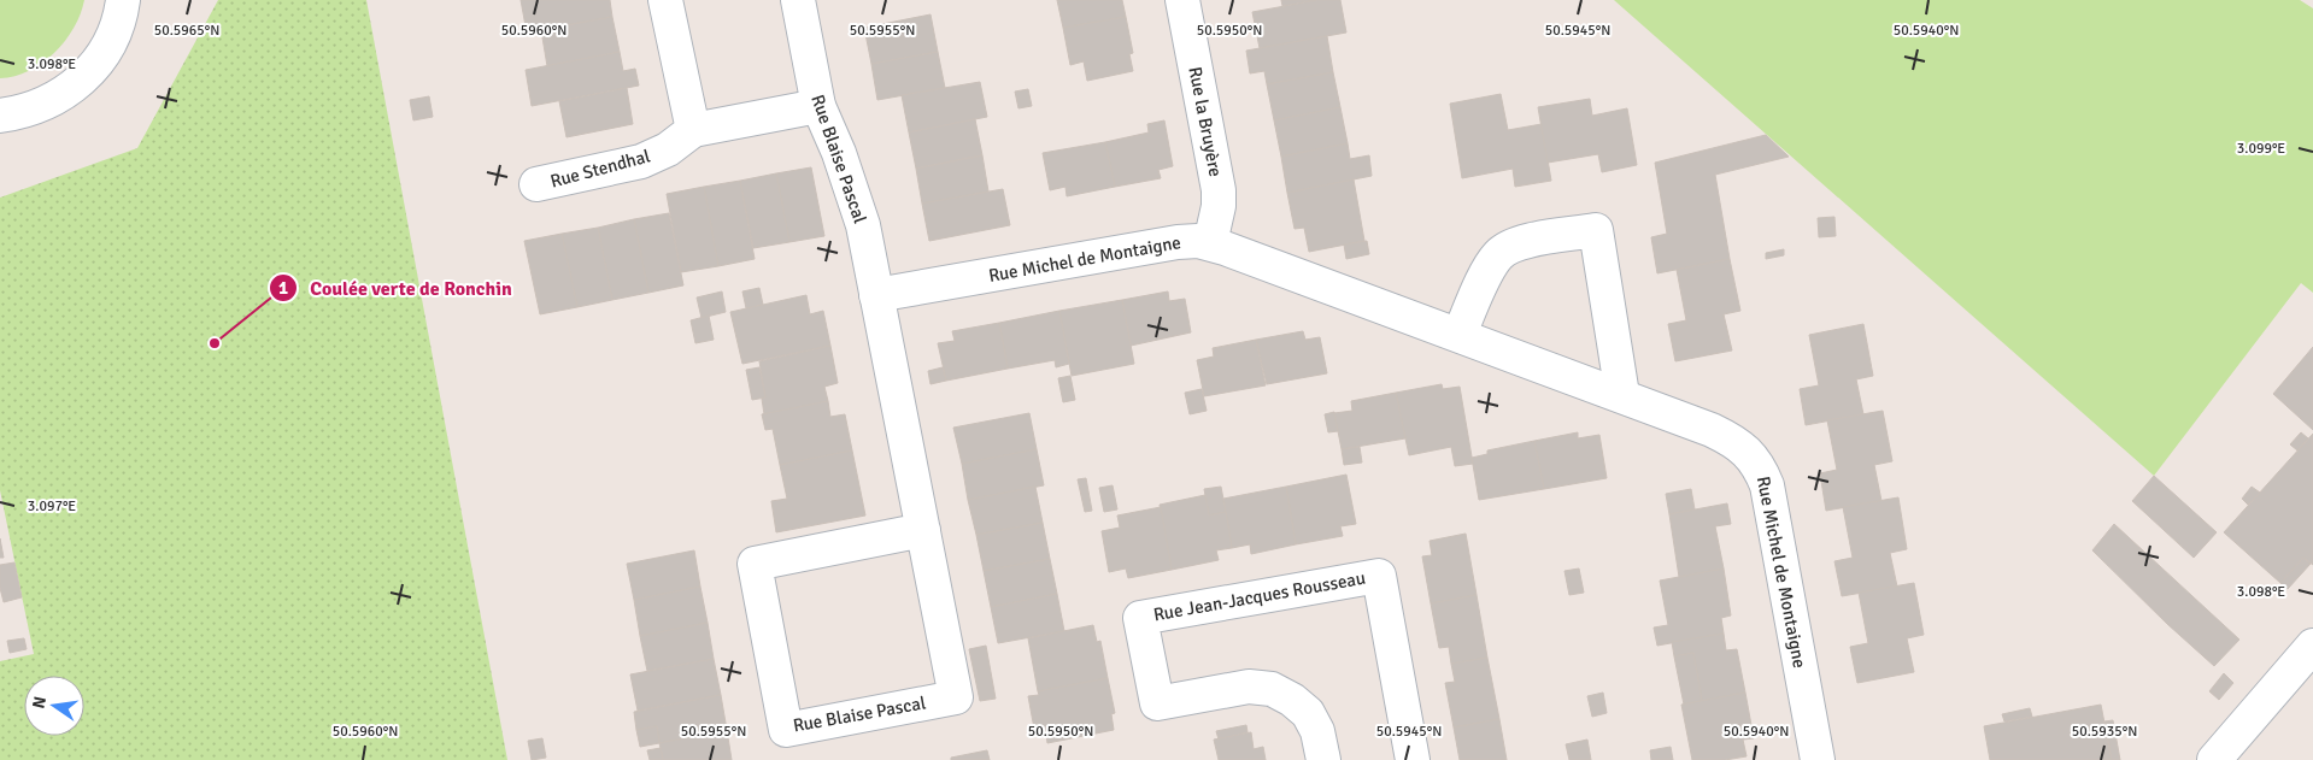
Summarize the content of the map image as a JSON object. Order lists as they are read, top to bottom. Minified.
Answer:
{"streets":{"street":["Rue la Bruyère","Rue Blaise Pascal","Rue Stendhal","Rue Michel de Montaigne","Rue Jean-Jacques Rousseau"]},"crossings":[["Rue la Bruyère","Rue Michel de Montaigne"],["Rue Blaise Pascal","Rue Stendhal"],["Rue Blaise Pascal","Rue Michel de Montaigne"]],"places":["Coulée verte de Ronchin"],"north":"left","coordinates":["50.5965°N","50.5960°N","50.5955°N","50.5950°N","50.5945°N","50.5940°N","3.098°E","3.099°E","3.097°E","50.5935°N"]}
